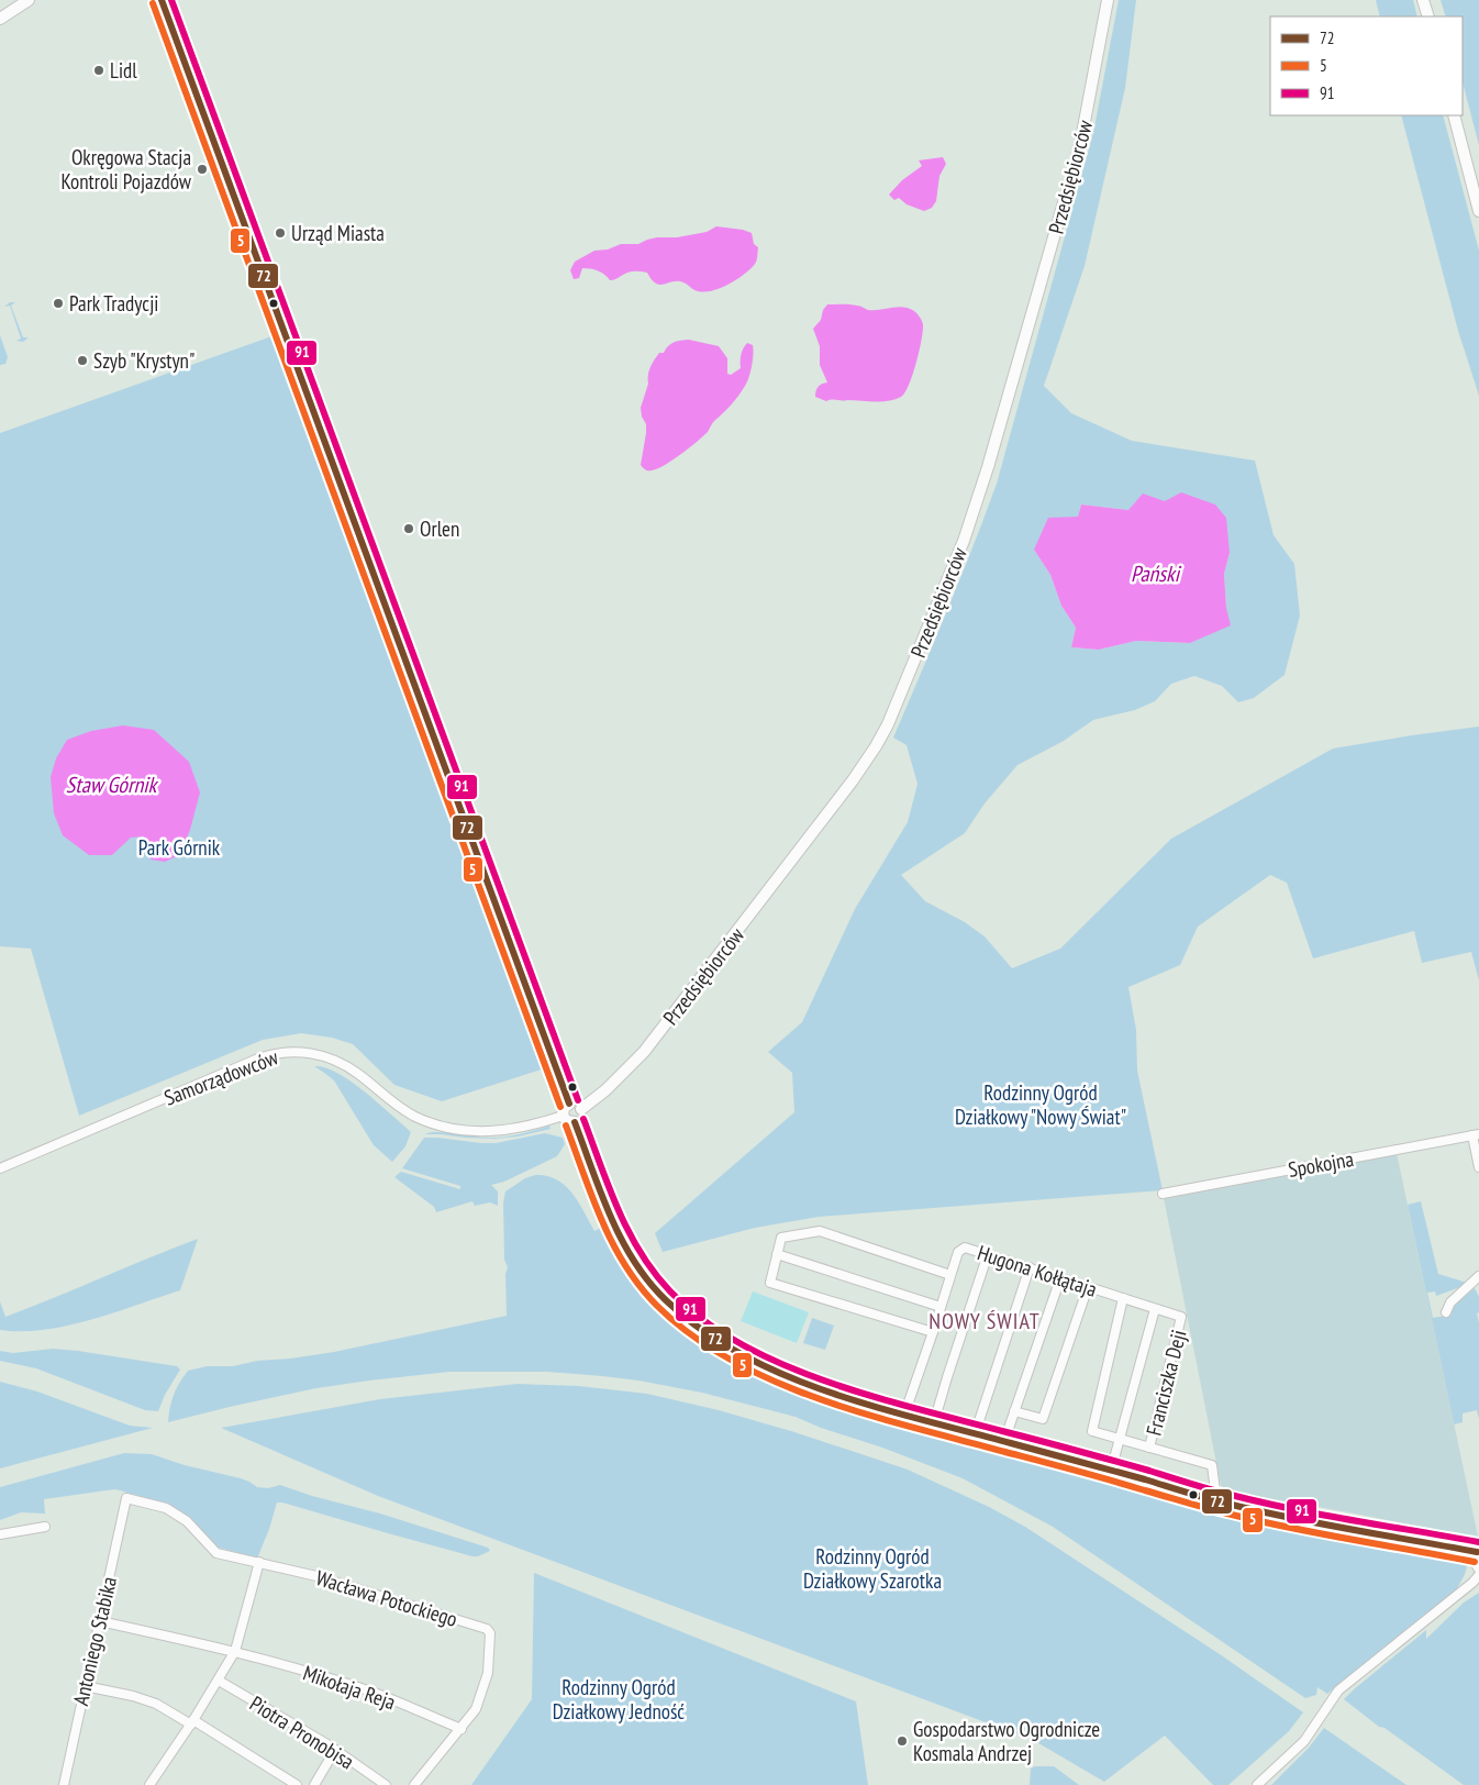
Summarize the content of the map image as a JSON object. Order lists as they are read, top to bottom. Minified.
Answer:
{"streets":{"street":["Przedsiębiorców","Samorządowców","Spokojna","Hugona Kołłątaja","Franciszka Deji","Wacława Potockiego","Antoniego Stabika","Mikołaja Reja","Piotra Pronobisa"]},"crossings":[["Przedsiębiorców","Samorządowców"],["Hugona Kołłątaja","Franciszka Deji"],["Wacława Potockiego","Antoniego Stabika"],["Wacława Potockiego","Mikołaja Reja"],["Antoniego Stabika","Mikołaja Reja"]],"districts":["NOWY ŚWIAT"],"water":["Pański","Staw Górnik"],"parks":["Park Górnik","Rodzinny Ogród Działkowy \"Nowy Świat\"","Rodzinny Ogród Działkowy Szarotka","Rodzinny Ogród Działkowy Jedność"],"places":["Lidl","Okręgowa Stacja Kontroli Pojazdów","Urząd Miasta","Park Tradycji","Szyb \"Krystyn\"","Orlen","Gospodarstwo Ogrodnicze Kosmala Andrzej"],"lines":["transit line 72","transit line 91","transit line 5"],"legend":["72","5","91"]}
